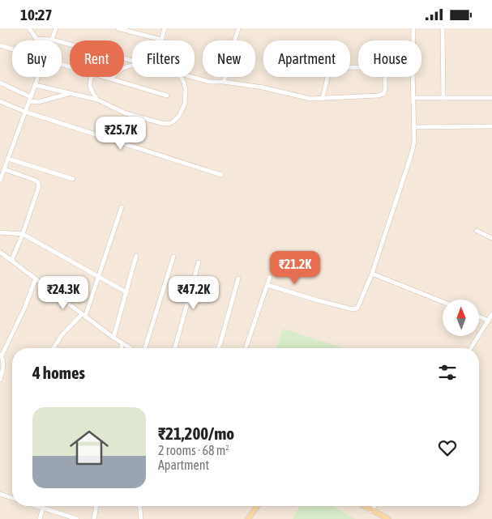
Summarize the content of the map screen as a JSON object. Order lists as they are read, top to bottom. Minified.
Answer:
{"north":"top","page":{"status":"10:27","chip":["Buy","Rent","Filters","New","Apartment","House"],"price":["₹25.7K","₹21.2K","₹24.3K","₹47.2K"],"heading":"4 homes","list":[{"name":"₹21,200/mo","note":"2 rooms · 68 m² · Apartment"}]}}
